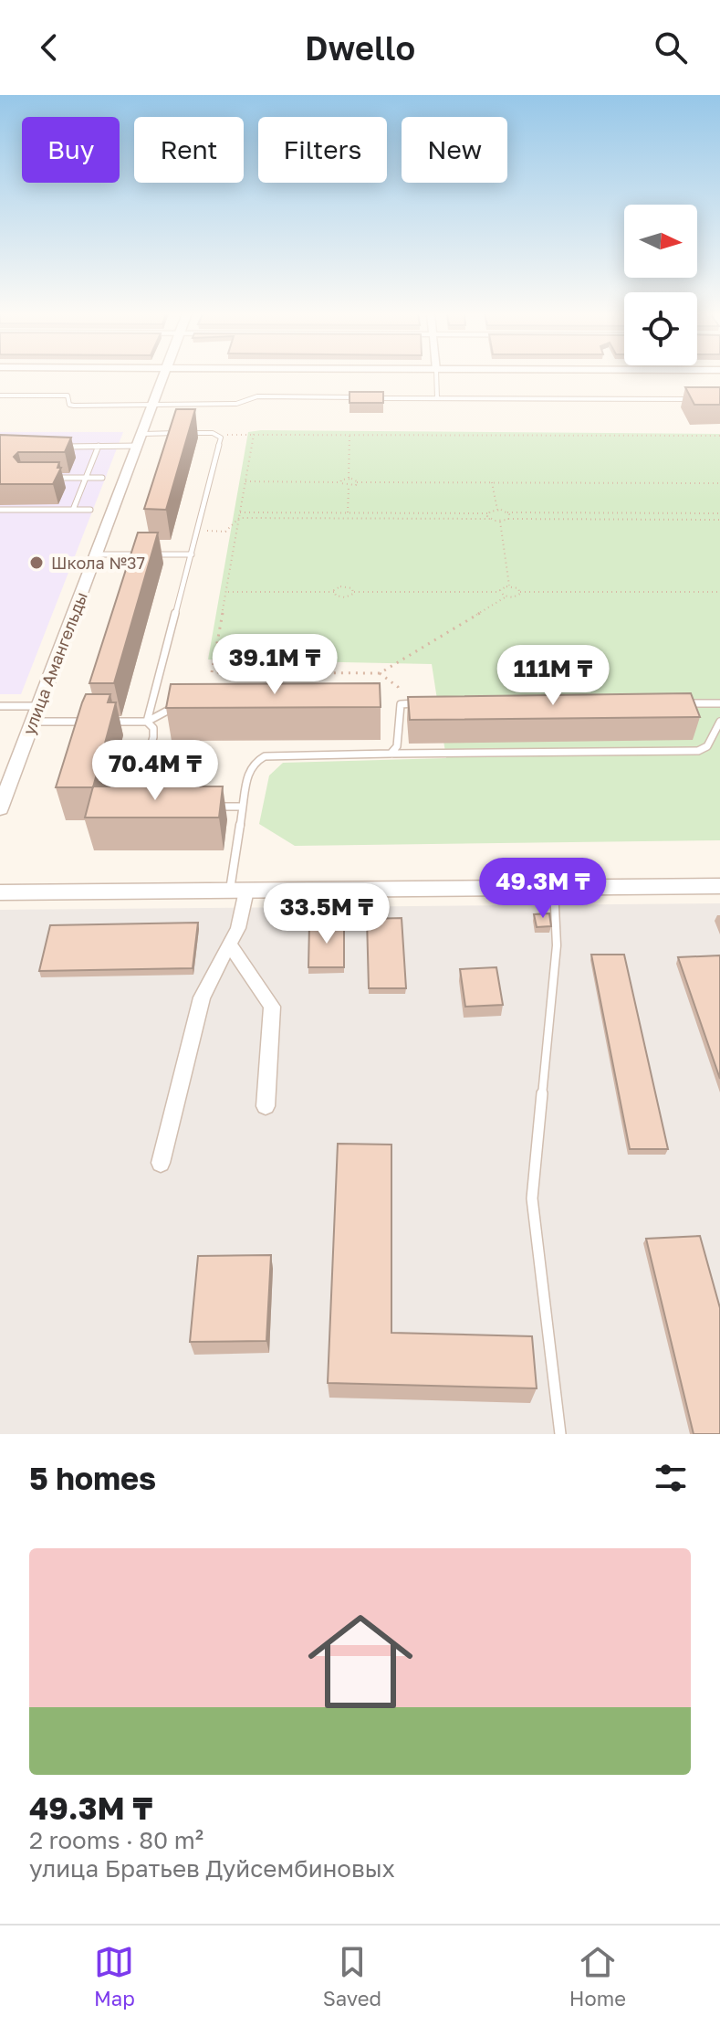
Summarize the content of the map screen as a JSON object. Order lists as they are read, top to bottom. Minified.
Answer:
{"streets":{"street":["улица Амангельды"]},"places":["Школа №37"],"north":"right","page":{"header":"Dwello","chip":["Buy","Rent","Filters","New"],"price":["39.1M ₸","111M ₸","70.4M ₸","49.3M ₸","33.5M ₸"],"heading":"5 homes","list":[{"name":"49.3M ₸","note":"2 rooms · 80 m² · улица Братьев Дуйсембиновых"}],"tabs":["Map","Saved","Home"]}}
